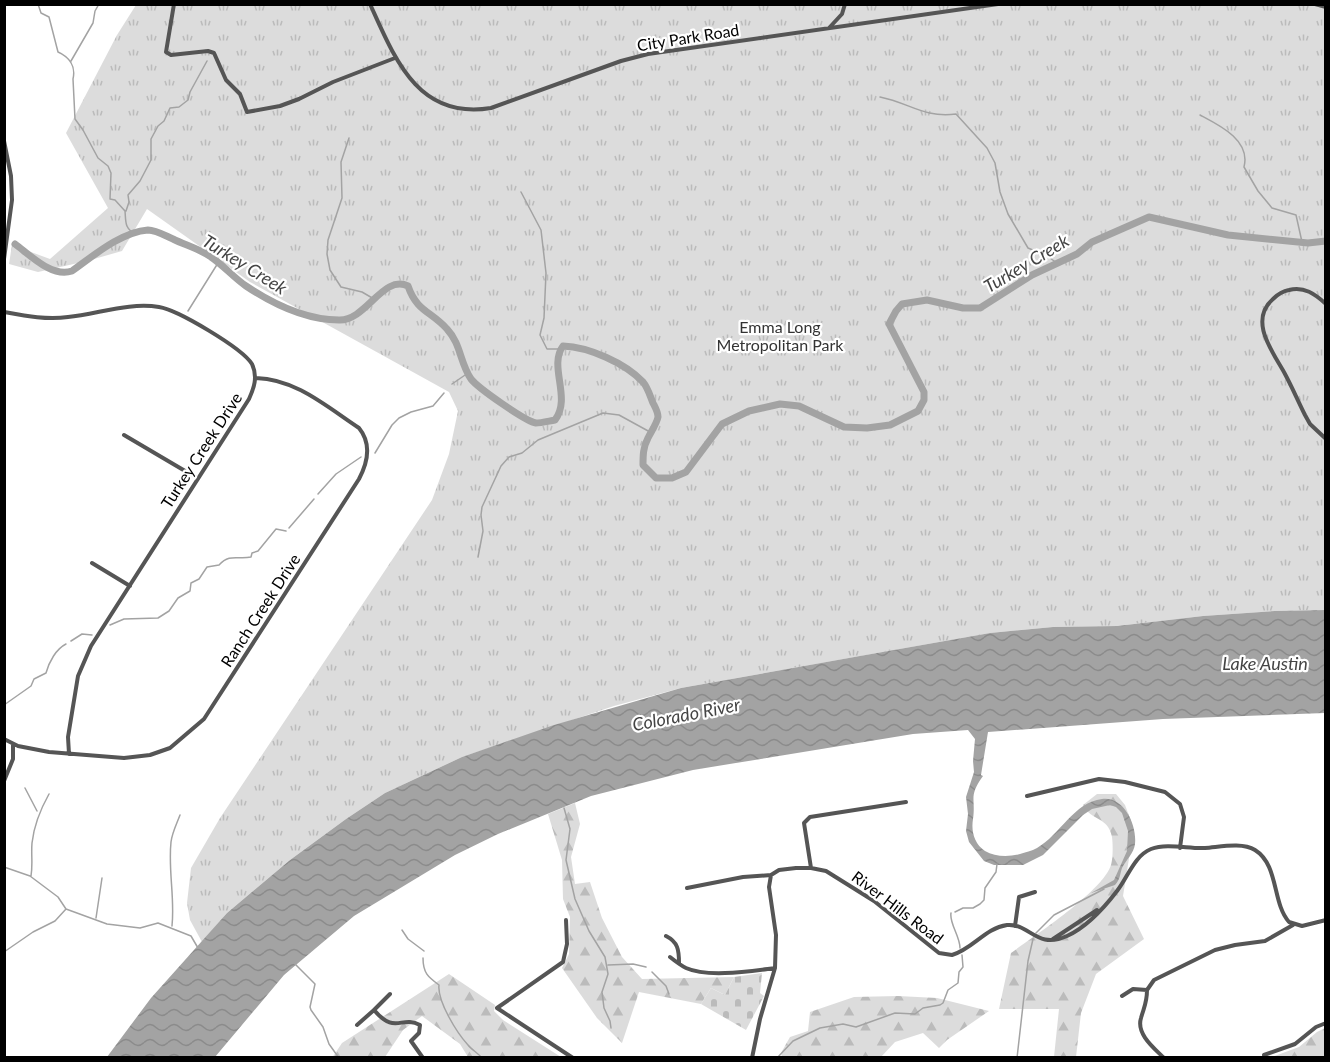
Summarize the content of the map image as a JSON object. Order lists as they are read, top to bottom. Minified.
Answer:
{"streets":{"street":["City Park Road","Turkey Creek Drive","Ranch Creek Drive","River Hills Road"]},"crossings":[["Turkey Creek Drive","Ranch Creek Drive"]],"water":["Turkey Creek","Lake Austin","Colorado River"],"parks":["Emma Long Metropolitan Park"]}
